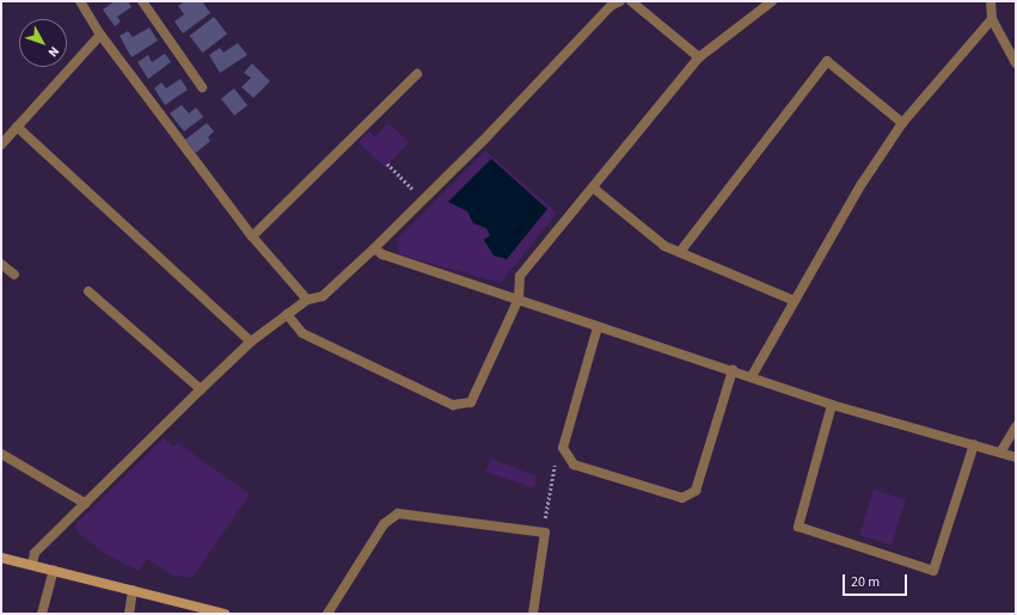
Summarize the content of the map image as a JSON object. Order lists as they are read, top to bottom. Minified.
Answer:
{"scale_bar":"20 m","north":"bottom right"}
